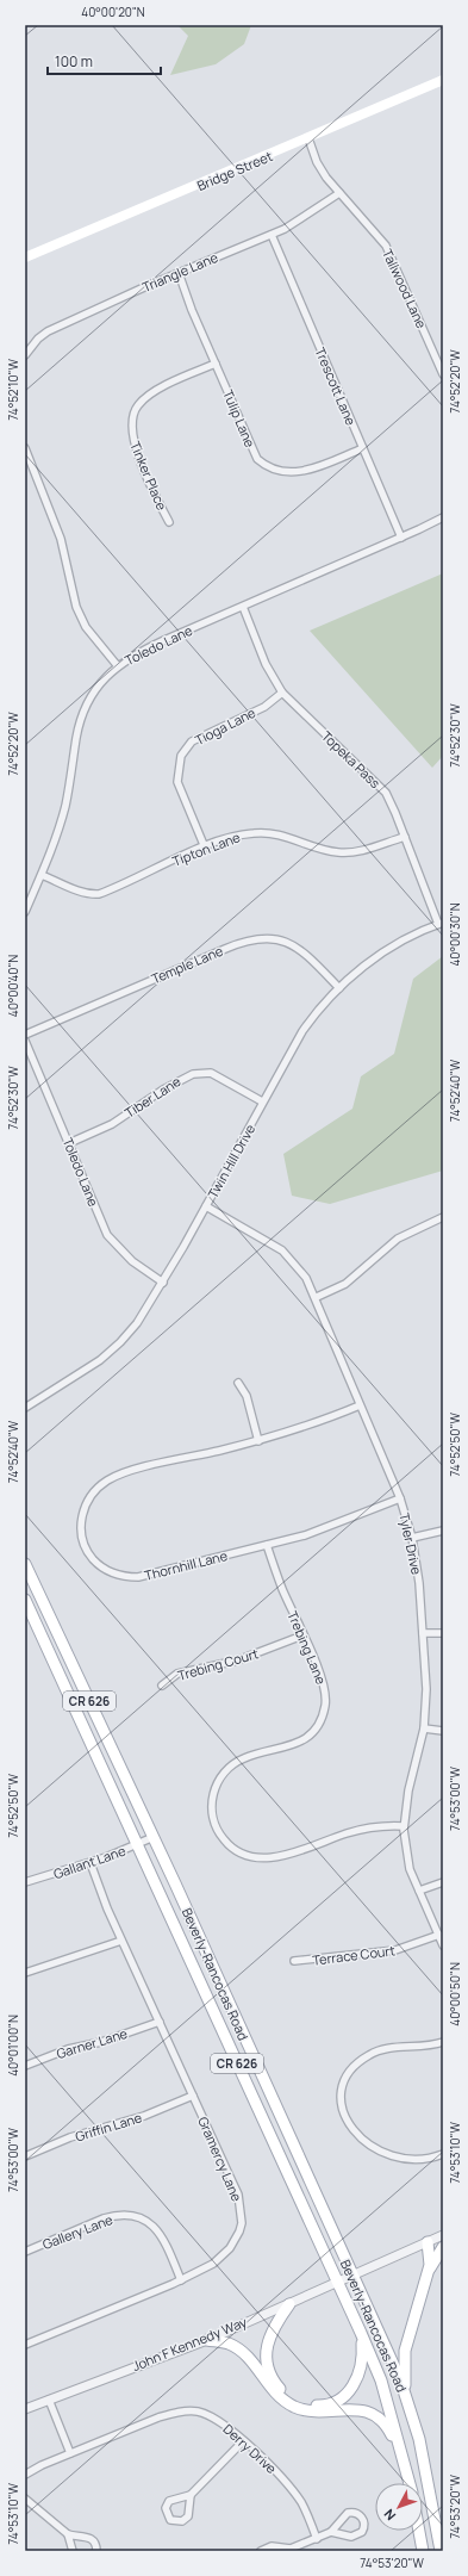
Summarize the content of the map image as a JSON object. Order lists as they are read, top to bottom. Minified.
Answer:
{"streets":{"main road":["Bridge Street","CR 626","Beverly-Rancocas Road"],"street":["Triangle Lane","Tallwood Lane","Trescott Lane","Tulip Lane","Tinker Place","Toledo Lane","Tioga Lane","Topeka Pass","Tipton Lane","Temple Lane","Tiber Lane","Twin Hill Drive","Tyler Drive","Thornhill Lane","Trebing Lane","Trebing Court","Gallant Lane","Terrace Court","Garner Lane","Griffin Lane","Gramercy Lane","Gallery Lane","John F Kennedy Way","Derry Drive"]},"crossings":[["Bridge Street","Tallwood Lane"],["Triangle Lane","Tallwood Lane"],["Triangle Lane","Trescott Lane"],["Triangle Lane","Tulip Lane"],["Trescott Lane","Tulip Lane"],["Trescott Lane","Toledo Lane"],["Tulip Lane","Tinker Place"],["Toledo Lane","Topeka Pass"],["Toledo Lane","Tipton Lane"],["Toledo Lane","Tiber Lane"],["Toledo Lane","Twin Hill Drive"],["Tioga Lane","Topeka Pass"],["Tioga Lane","Tipton Lane"],["Topeka Pass","Tipton Lane"],["Topeka Pass","Twin Hill Drive"],["Temple Lane","Twin Hill Drive"],["Tiber Lane","Twin Hill Drive"],["Twin Hill Drive","Tyler Drive"],["Tyler Drive","Thornhill Lane"],["Tyler Drive","Trebing Lane"],["Tyler Drive","Terrace Court"],["Thornhill Lane","Trebing Lane"],["Trebing Lane","Trebing Court"],["Gallant Lane","Beverly-Rancocas Road"],["Gallant Lane","Gramercy Lane"],["Beverly-Rancocas Road","John F Kennedy Way"],["Garner Lane","Gramercy Lane"],["Griffin Lane","Gramercy Lane"],["Gramercy Lane","Gallery Lane"]],"scale_bar":"100 m","north":"bottom left","coordinates":["40°00'20\"N","74°52'20\"W","74°52'10\"W","74°52'30\"W","40°00'30\"N","40°00'40\"N","74°52'40\"W","74°52'50\"W","74°53'00\"W","40°00'50\"N","40°01'00\"N","74°53'10\"W","74°53'20\"W"]}
